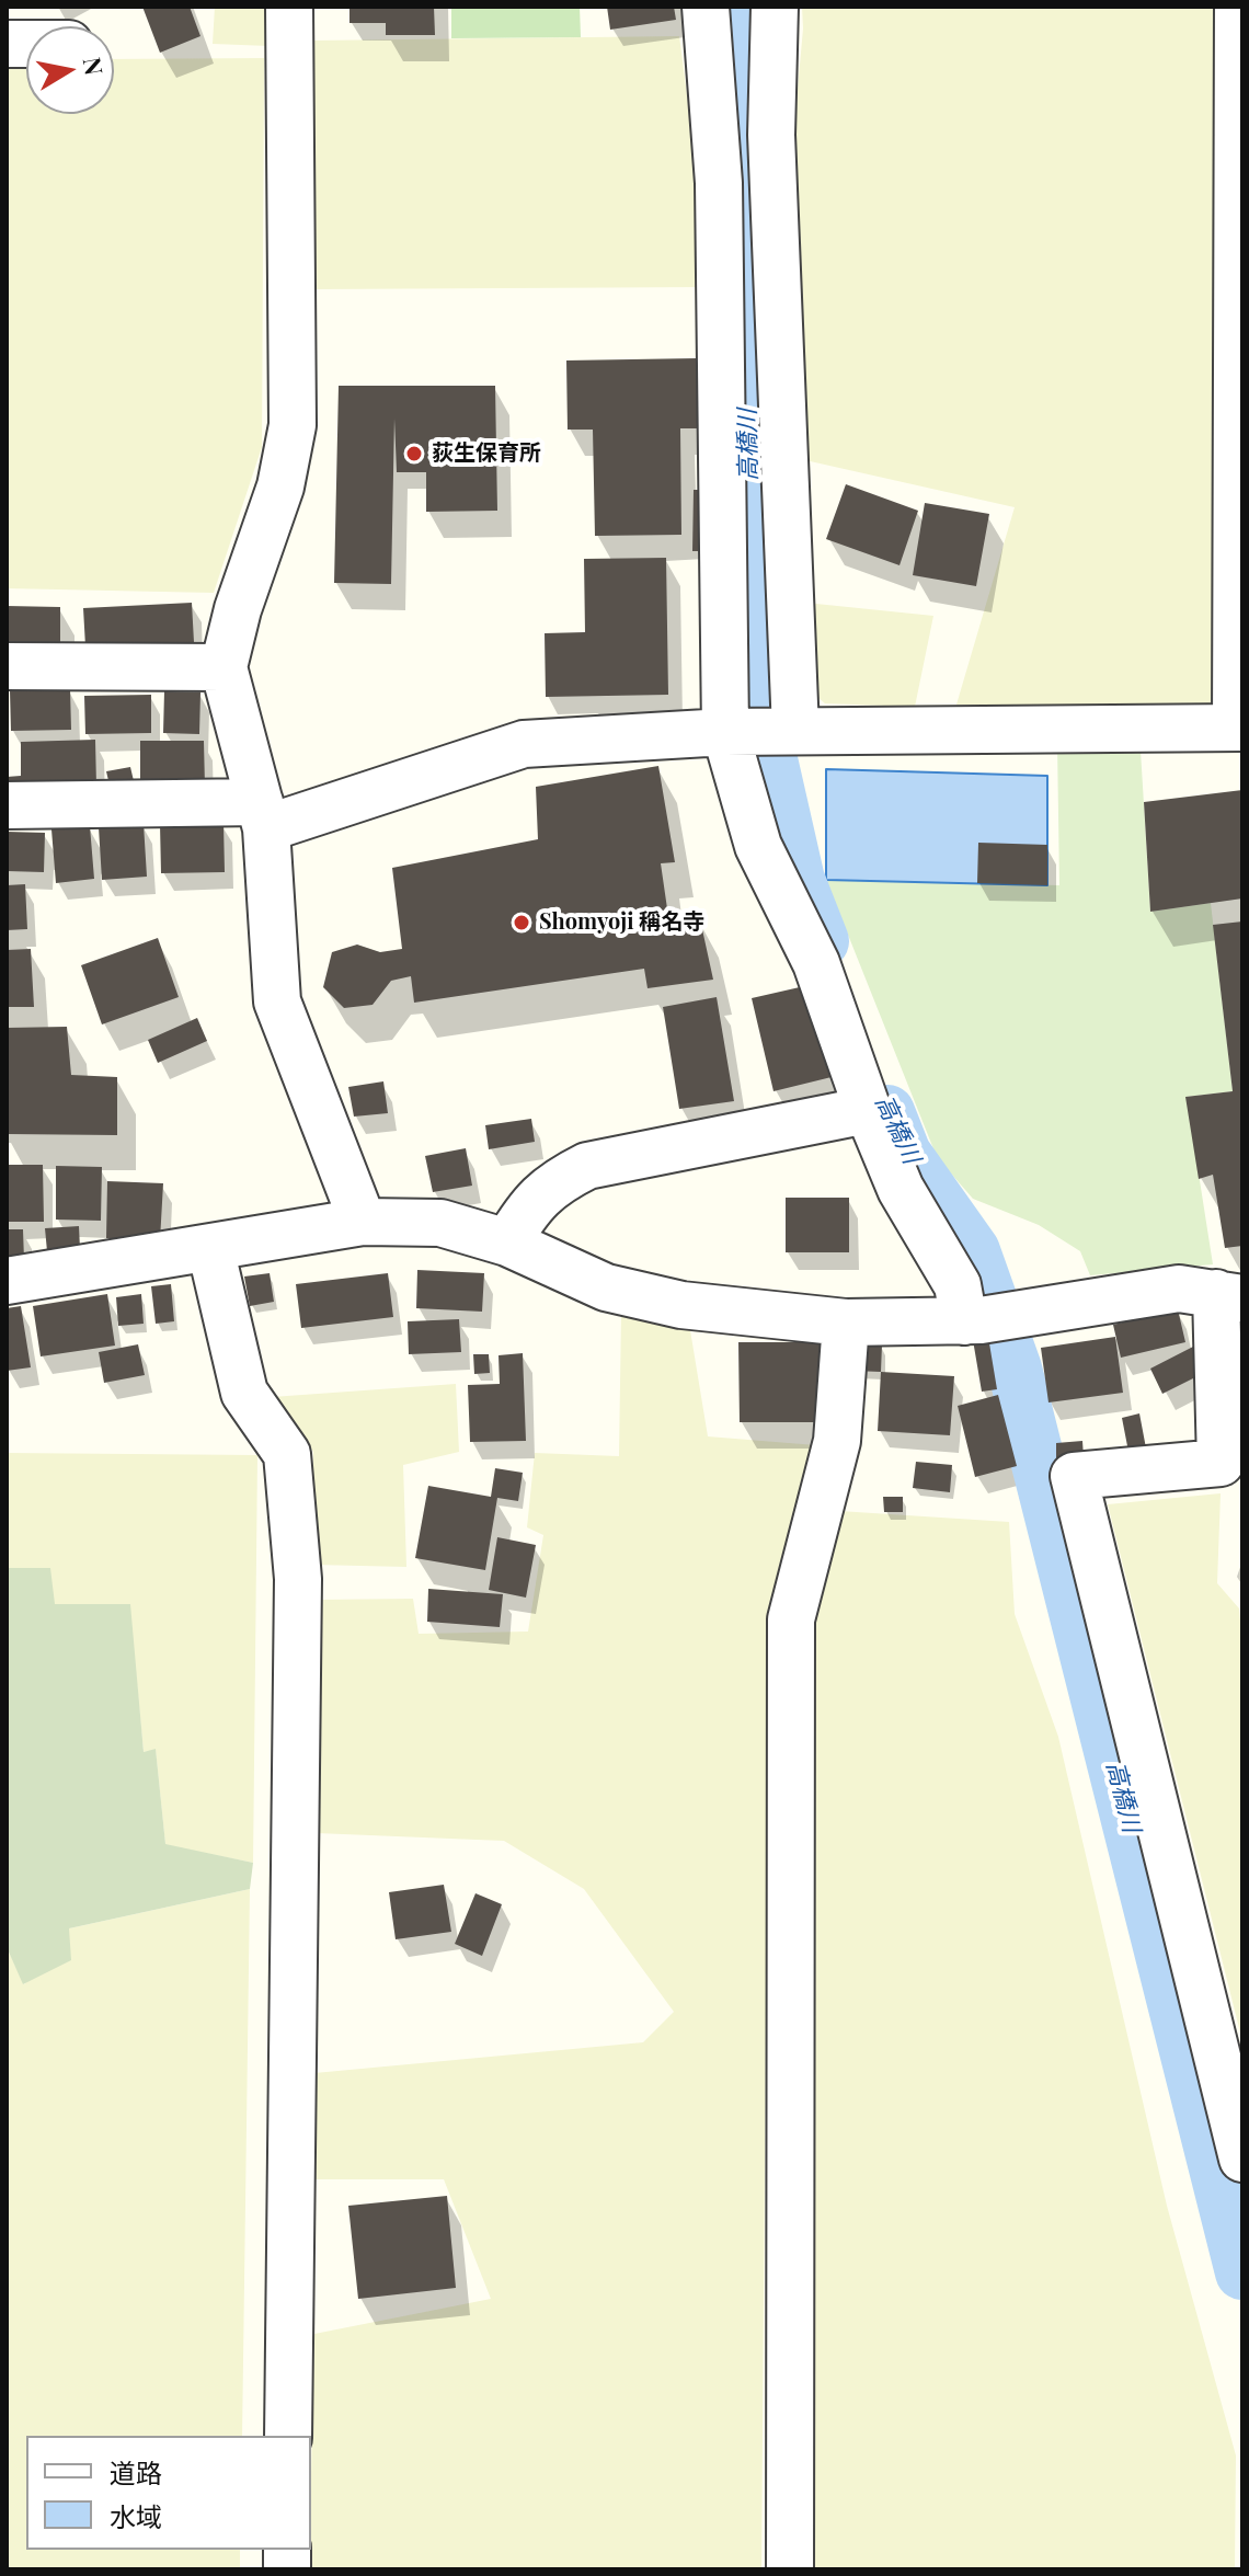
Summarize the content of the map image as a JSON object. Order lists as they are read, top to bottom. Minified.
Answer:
{"water":["高橋川"],"places":["荻生保育所","Shomyoji 稱名寺"],"legend":["道路","水域"],"north":"right"}
